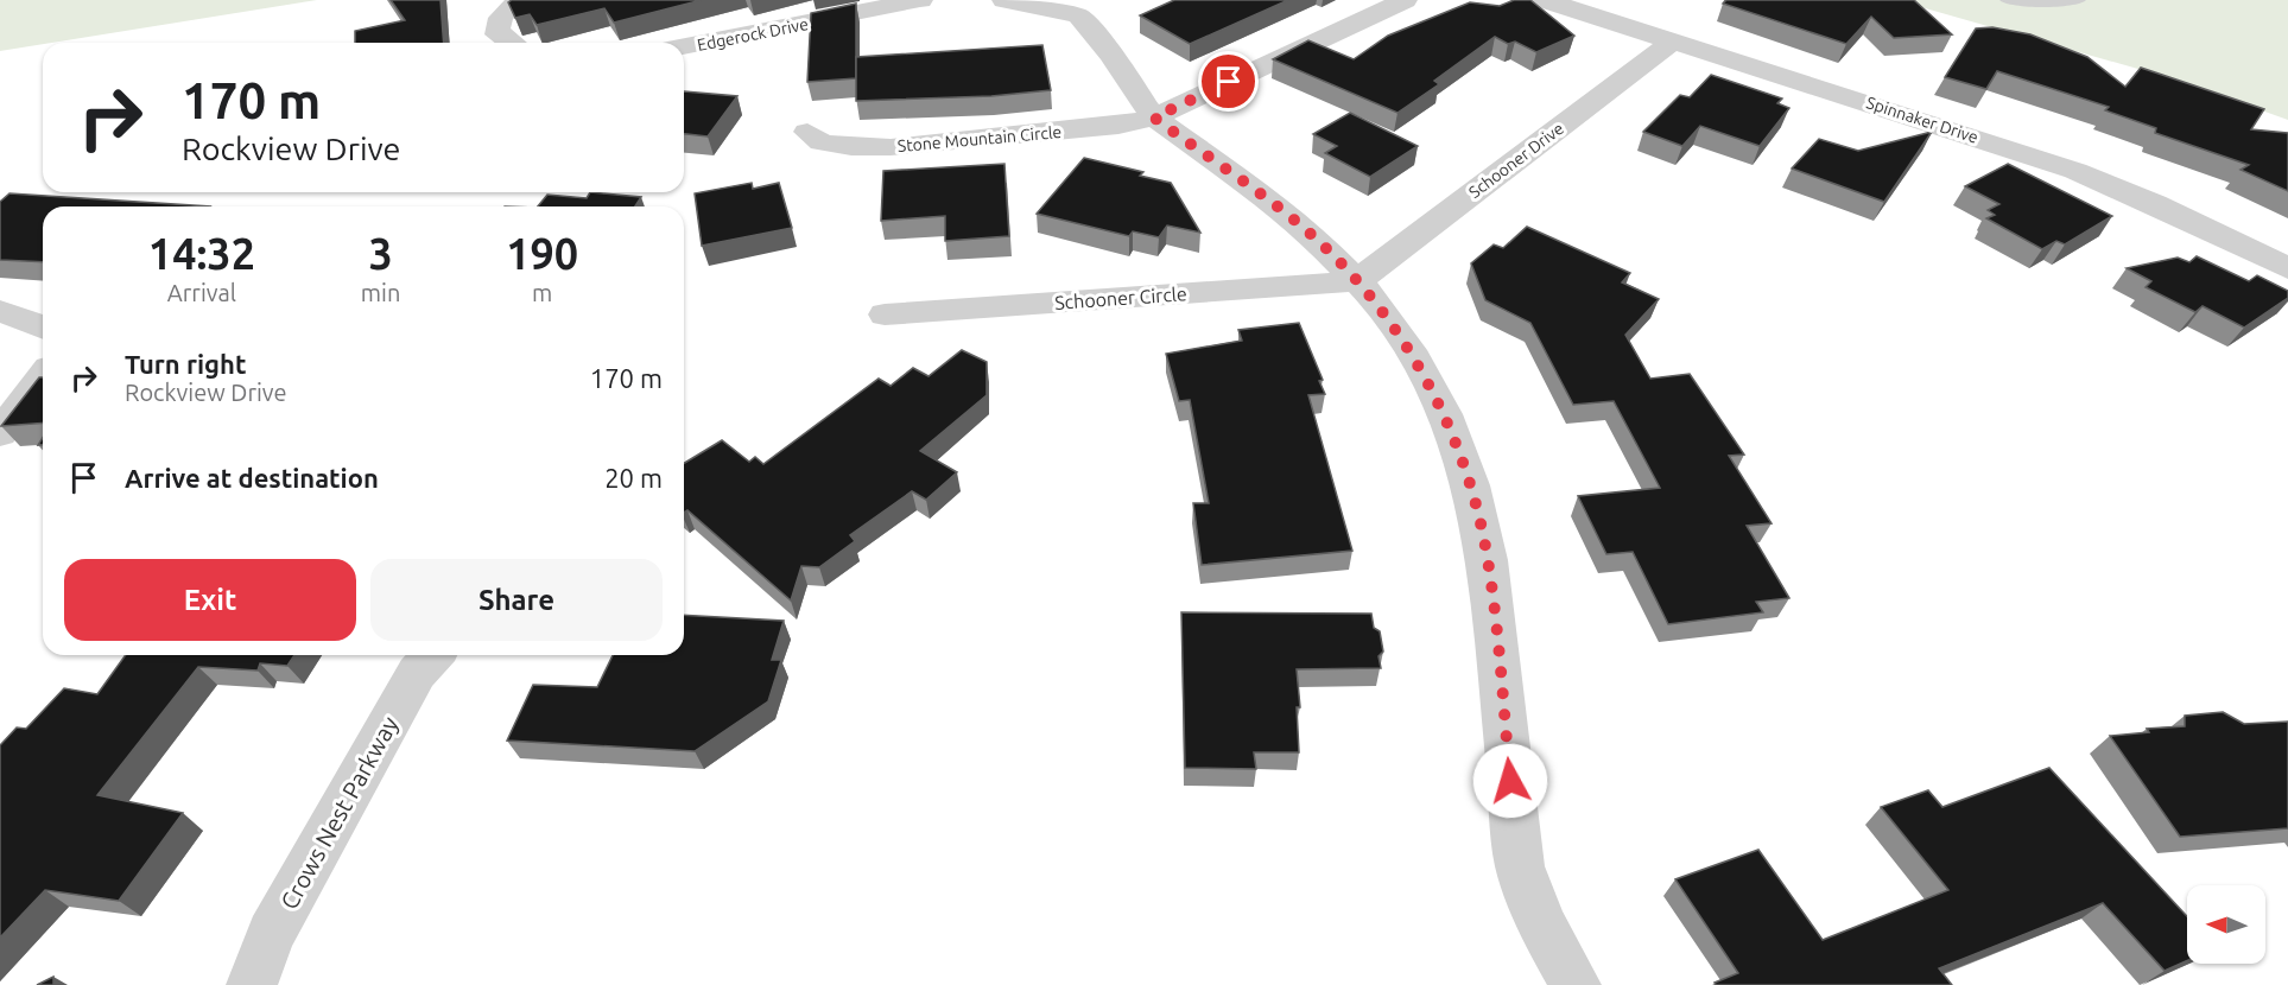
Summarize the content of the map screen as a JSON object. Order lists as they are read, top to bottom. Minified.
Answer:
{"streets":{"street":["Edgerock Drive","Spinnaker Drive","Stone Mountain Circle","Schooner Drive","Schooner Circle","Crows Nest Parkway"]},"crossings":[["Spinnaker Drive","Schooner Drive"],["Schooner Drive","Schooner Circle"]],"north":"left","page":{"turn":["170 m","Rockview Drive"],"eta":["14:32","Arrival","3","min","190","m"],"list":[{"name":"Turn right","note":"Rockview Drive","value":"170 m"},{"name":"Arrive at destination","value":"20 m"}],"buttons":["Exit","Share"]}}
